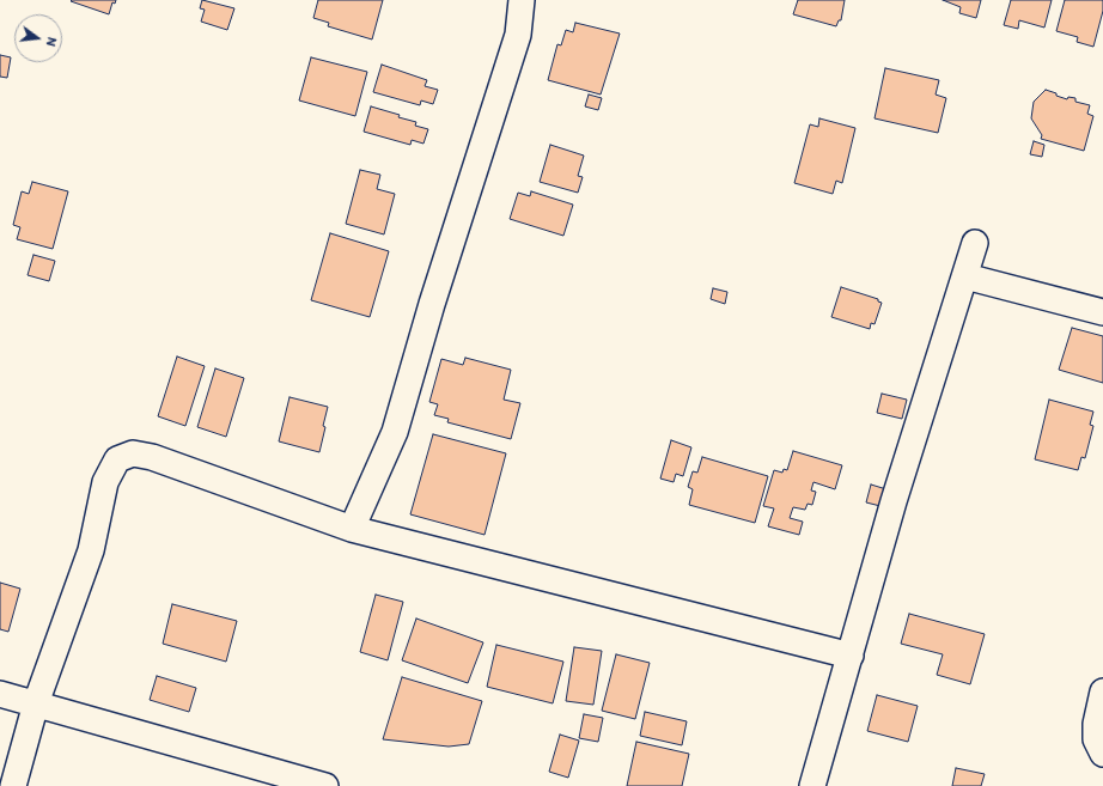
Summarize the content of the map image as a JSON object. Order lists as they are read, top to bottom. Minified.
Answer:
{"north":"right"}
